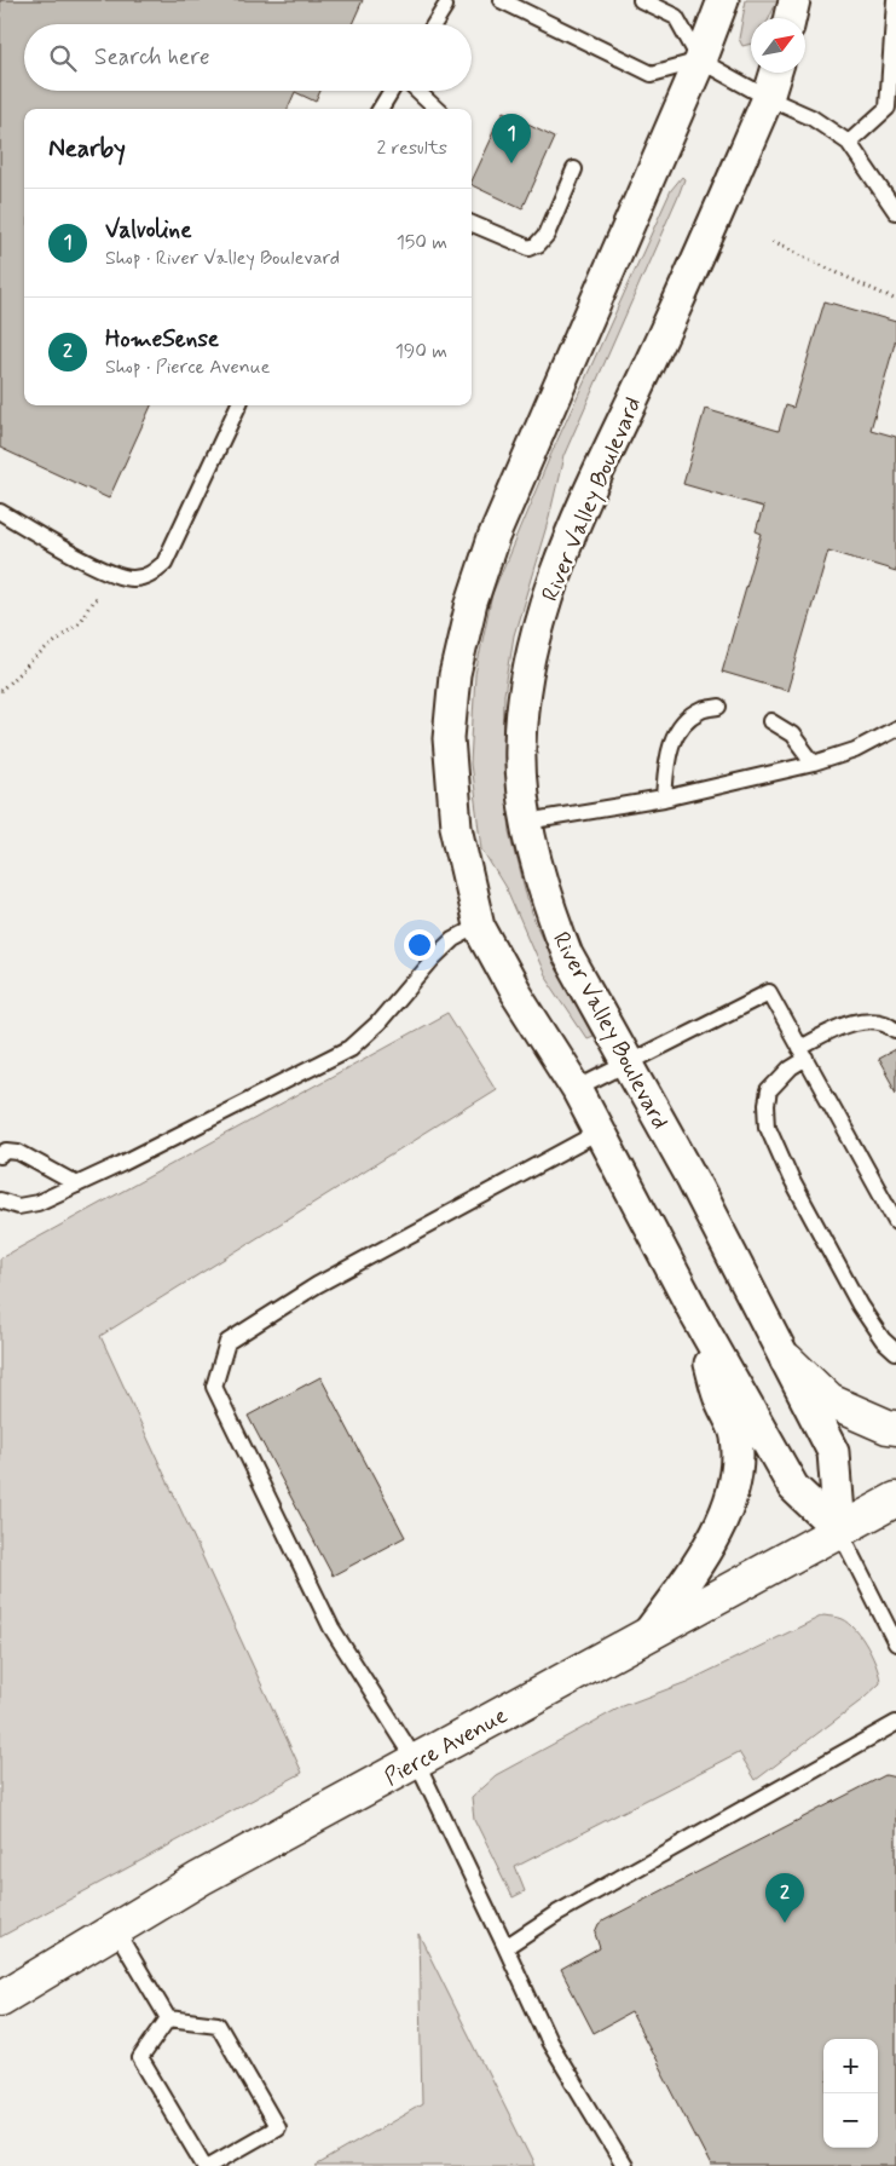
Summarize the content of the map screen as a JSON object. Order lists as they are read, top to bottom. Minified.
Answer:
{"streets":{"street":["River Valley Boulevard","Pierce Avenue"]},"crossings":[["River Valley Boulevard","Pierce Avenue"]],"north":"top right","page":{"search":"Search here","heading":["Nearby","2 results"],"pins":["1","2"],"list":[{"mark":"1","name":"Valvoline","note":"Shop · River Valley Boulevard","value":"150 m"},{"mark":"2","name":"HomeSense","note":"Shop · Pierce Avenue","value":"190 m"}],"map_buttons":["+","−"]}}
